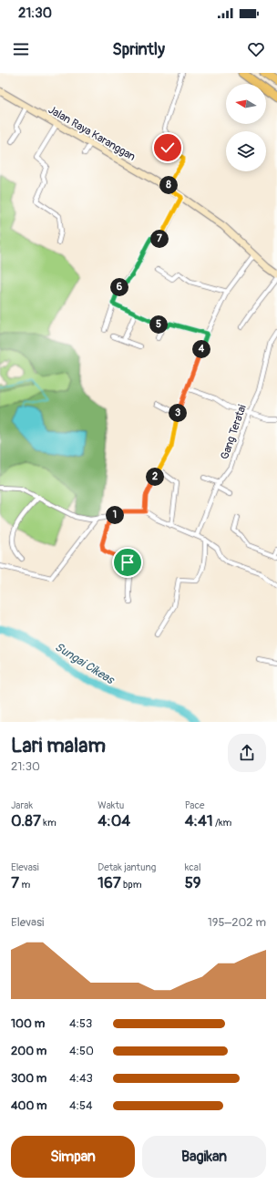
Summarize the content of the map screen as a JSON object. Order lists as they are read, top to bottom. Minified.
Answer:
{"streets":{"street":["Jalan Raya Karanggan","Gang Teratai"]},"water":["Sungai Cikeas"],"north":"left","page":{"status":"21:30","header":"Sprintly","pins":["8","7","6","5","4","3","2","1"],"heading":["Lari malam","21:30"],"stats":[["Jarak","0.87 km"],["Waktu","4:04"],["Pace","4:41 /km"],["Elevasi","7 m"],["Detak jantung","167 bpm"],["kcal","59"]],"chart":["Elevasi","195–202 m"],"list":[{"name":"100 m","note":"4:53"},{"name":"200 m","note":"4:50"},{"name":"300 m","note":"4:43"},{"name":"400 m","note":"4:54"}],"buttons":["Simpan","Bagikan"]}}
